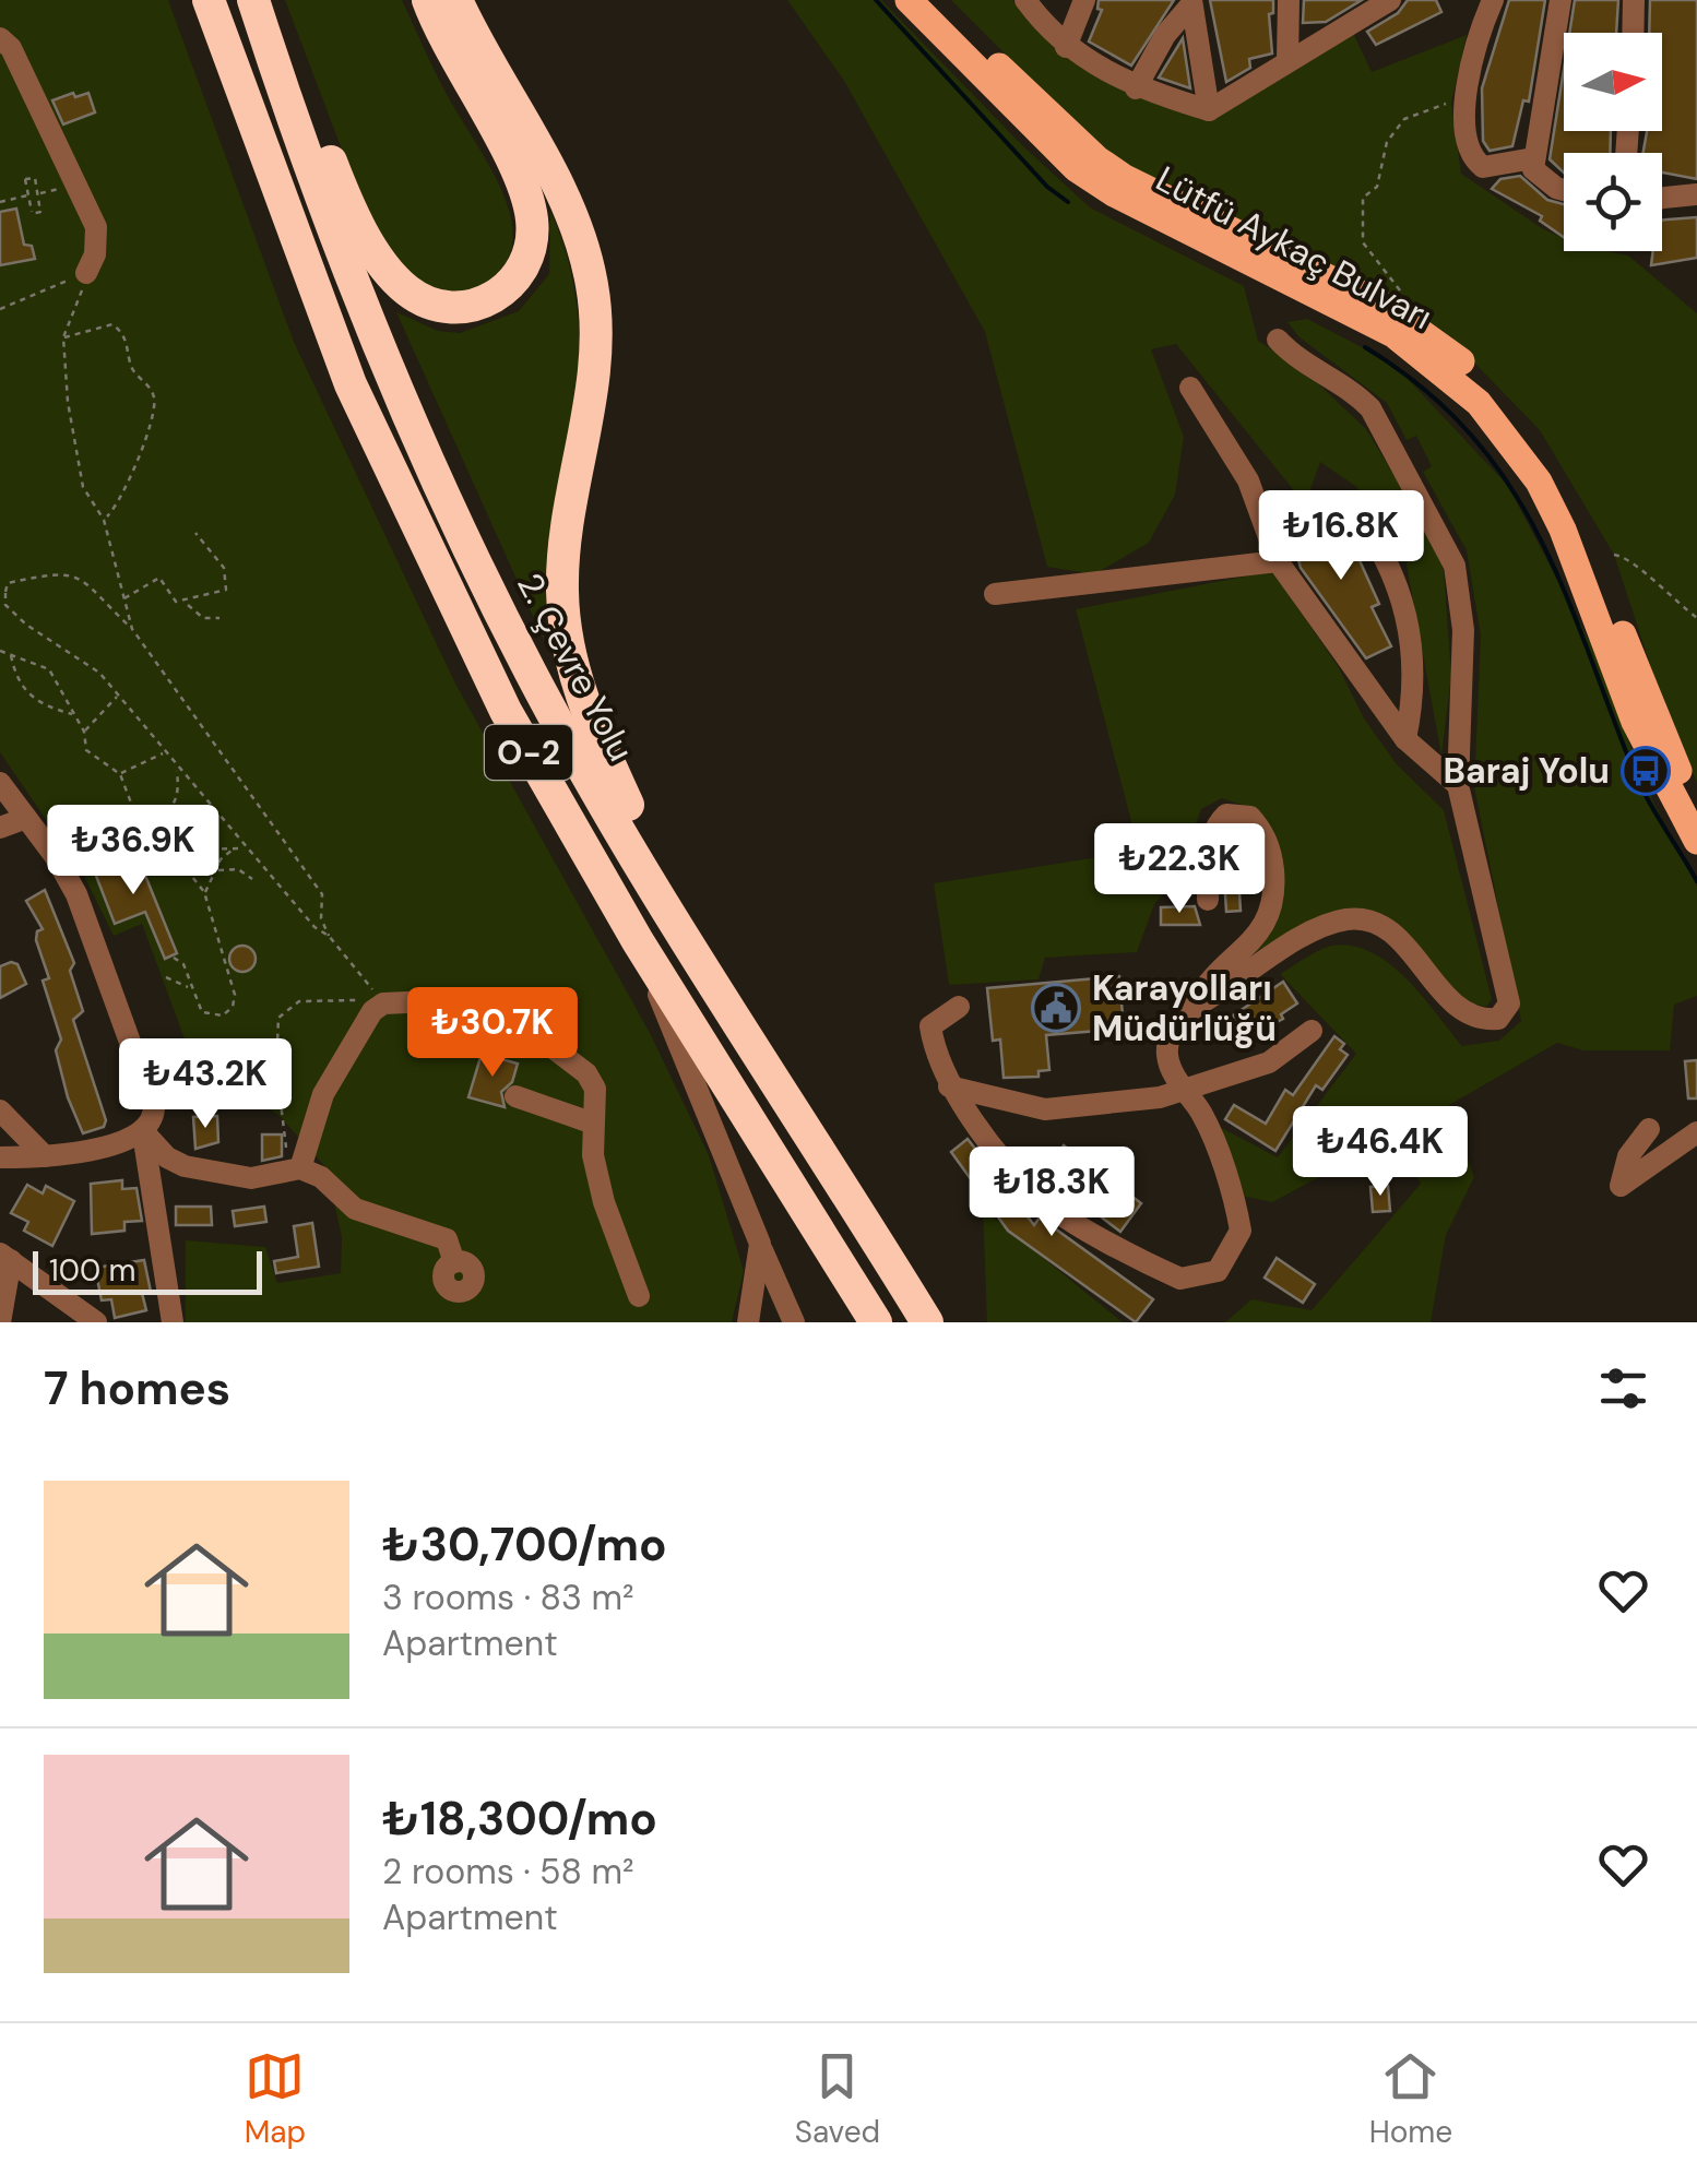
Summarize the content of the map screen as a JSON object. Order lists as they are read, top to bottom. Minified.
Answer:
{"streets":{"highway":["2. Çevre Yolu","O-2"],"main road":["Lütfü Aykaç Bulvarı"]},"places":{"bus stop":["Baraj Yolu"],"public building":["Karayolları Müdürlüğü"]},"scale_bar":"100 m","north":"right","page":{"price":["₺16.8K","₺36.9K","₺22.3K","₺30.7K","₺43.2K","₺46.4K","₺18.3K"],"scale":"100 m","heading":"7 homes","list":[{"name":"₺30,700/mo","note":"3 rooms · 83 m² · Apartment"},{"name":"₺18,300/mo","note":"2 rooms · 58 m² · Apartment"}],"tabs":["Map","Saved","Home"]}}
